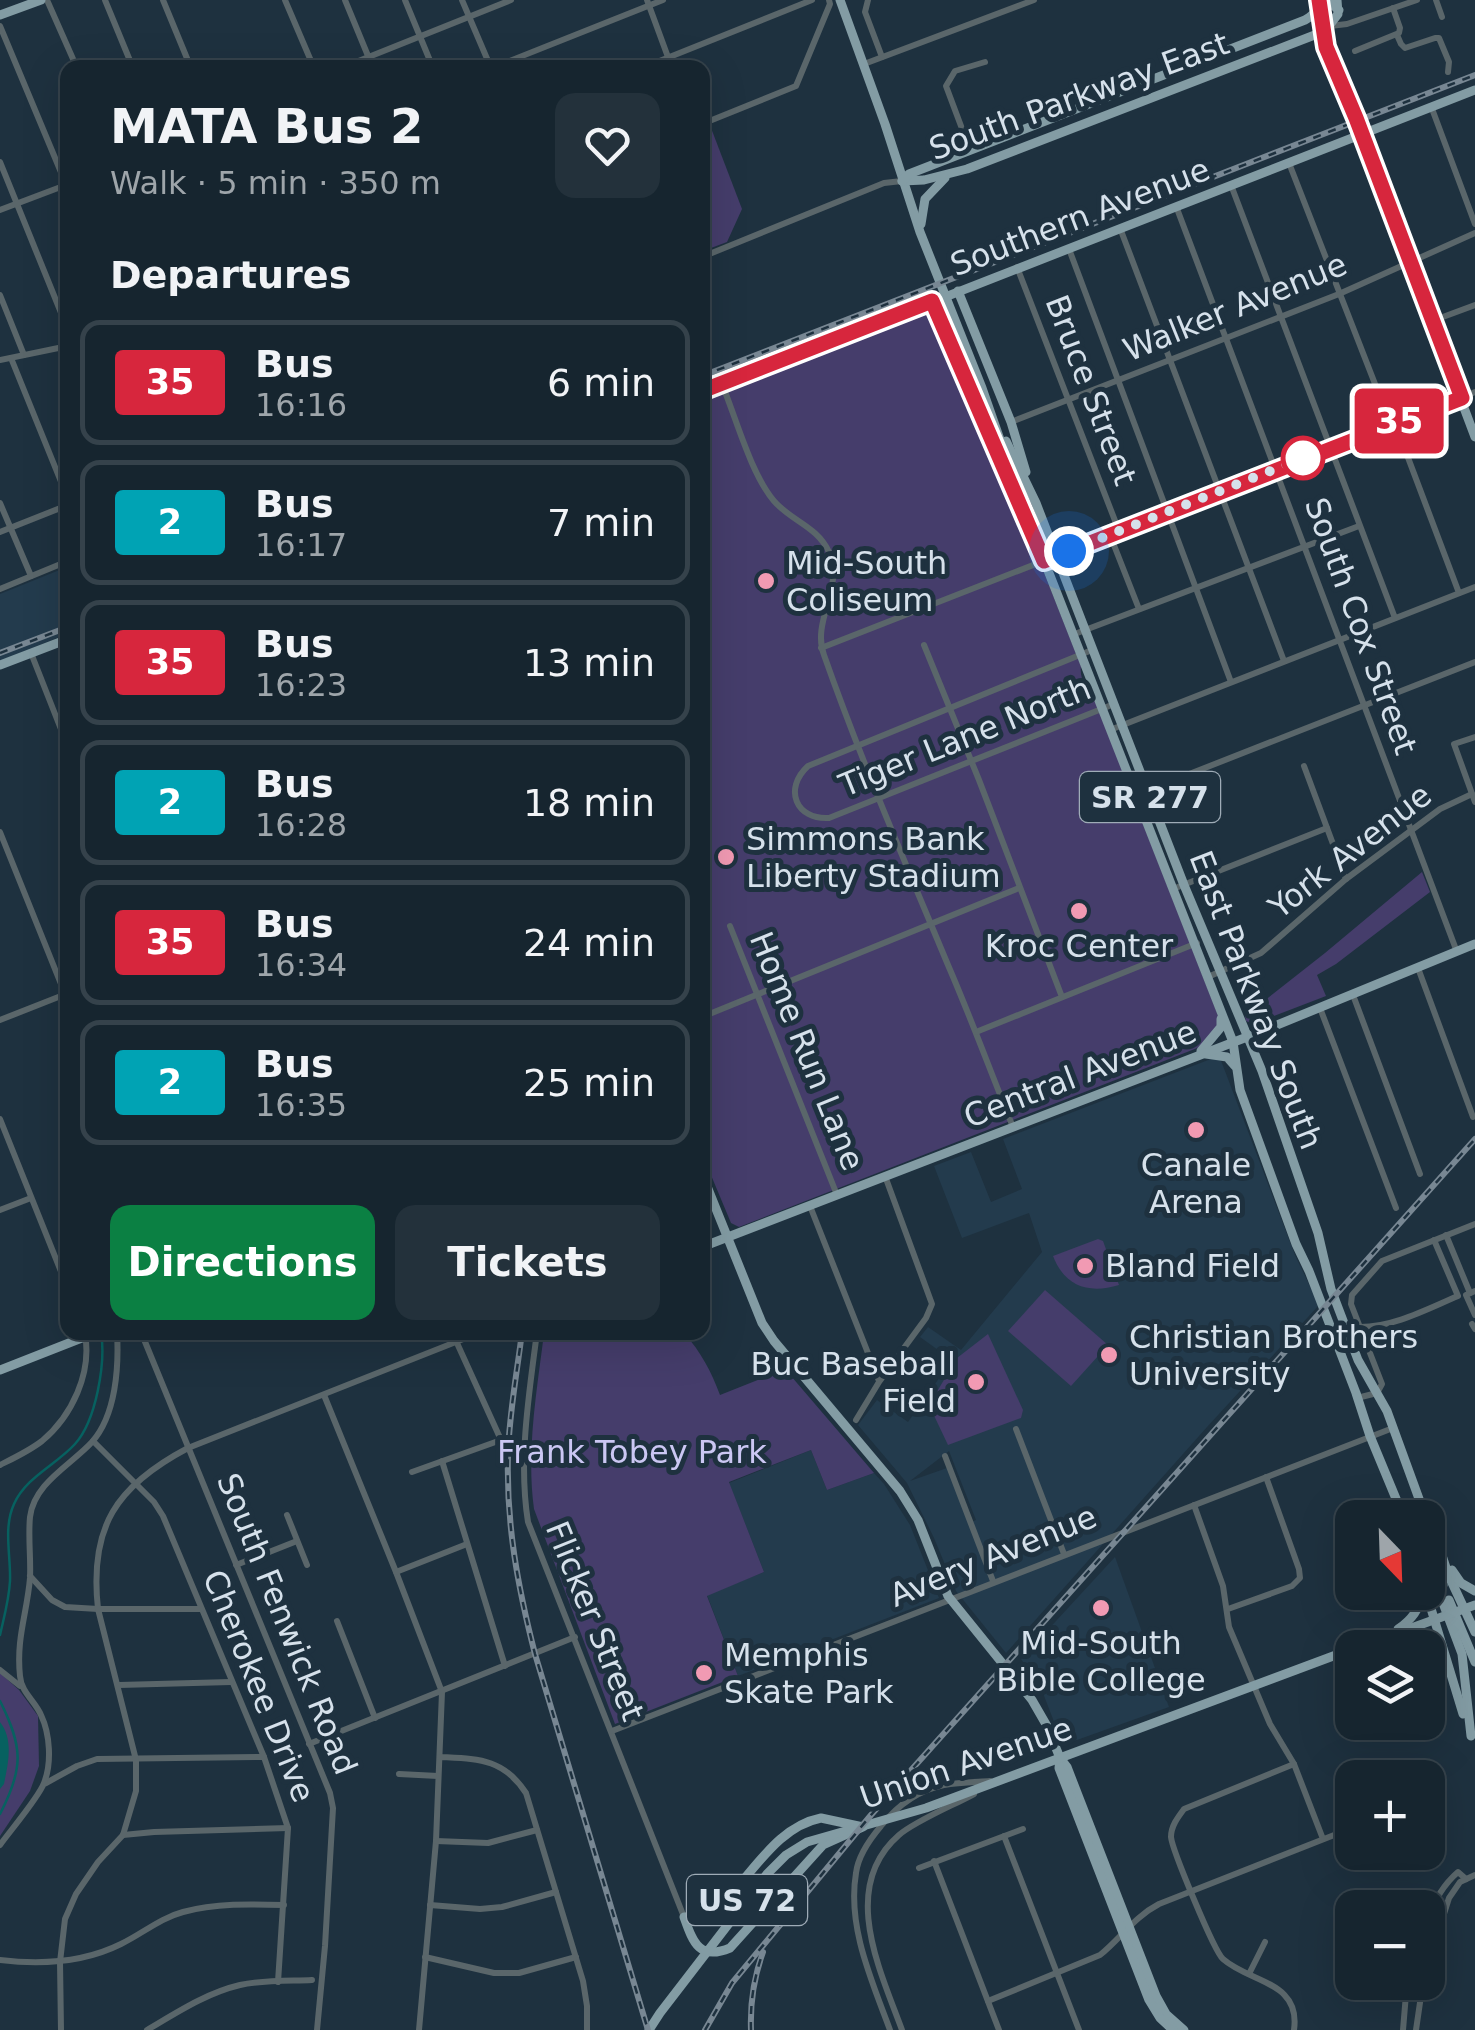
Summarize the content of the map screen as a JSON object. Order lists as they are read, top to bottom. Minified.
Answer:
{"streets":{"main road":["South Parkway East","Southern Avenue","SR 277","East Parkway South","Central Avenue","Union Avenue","US 72"],"street":["Walker Avenue","Bruce Street","South Cox Street","Tiger Lane North","York Avenue","Home Run Lane","Avery Avenue","Flicker Street","South Fenwick Road","Cherokee Drive"]},"crossings":[["South Parkway East","SR 277"],["South Parkway East","East Parkway South"],["Southern Avenue","Bruce Street"],["Southern Avenue","South Cox Street"],["Walker Avenue","Bruce Street"],["Walker Avenue","South Cox Street"],["South Cox Street","York Avenue"],["South Cox Street","Central Avenue"],["Tiger Lane North","East Parkway South"],["SR 277","East Parkway South"],["York Avenue","East Parkway South"],["East Parkway South","Central Avenue"],["East Parkway South","Avery Avenue"],["Home Run Lane","Central Avenue"],["Avery Avenue","Flicker Street"]],"parks":["Frank Tobey Park"],"places":["Mid-South Coliseum","Simmons Bank Liberty Stadium","Kroc Center","Canale Arena","Bland Field","Christian Brothers University","Buc Baseball Field","Mid-South Bible College","Memphis Skate Park"],"lines":["bus line 35"],"north":"bottom right","page":{"on_map":"35","heading":[["MATA Bus 2","Walk · 5 min · 350 m"],"Departures"],"list":[{"mark":"35","name":"Bus","note":"16:16","value":"6 min"},{"mark":"2","name":"Bus","note":"16:17","value":"7 min"},{"mark":"35","name":"Bus","note":"16:23","value":"13 min"},{"mark":"2","name":"Bus","note":"16:28","value":"18 min"},{"mark":"35","name":"Bus","note":"16:34","value":"24 min"},{"mark":"2","name":"Bus","note":"16:35","value":"25 min"}],"buttons":["Directions","Tickets"],"map_buttons":["+","−"]}}
